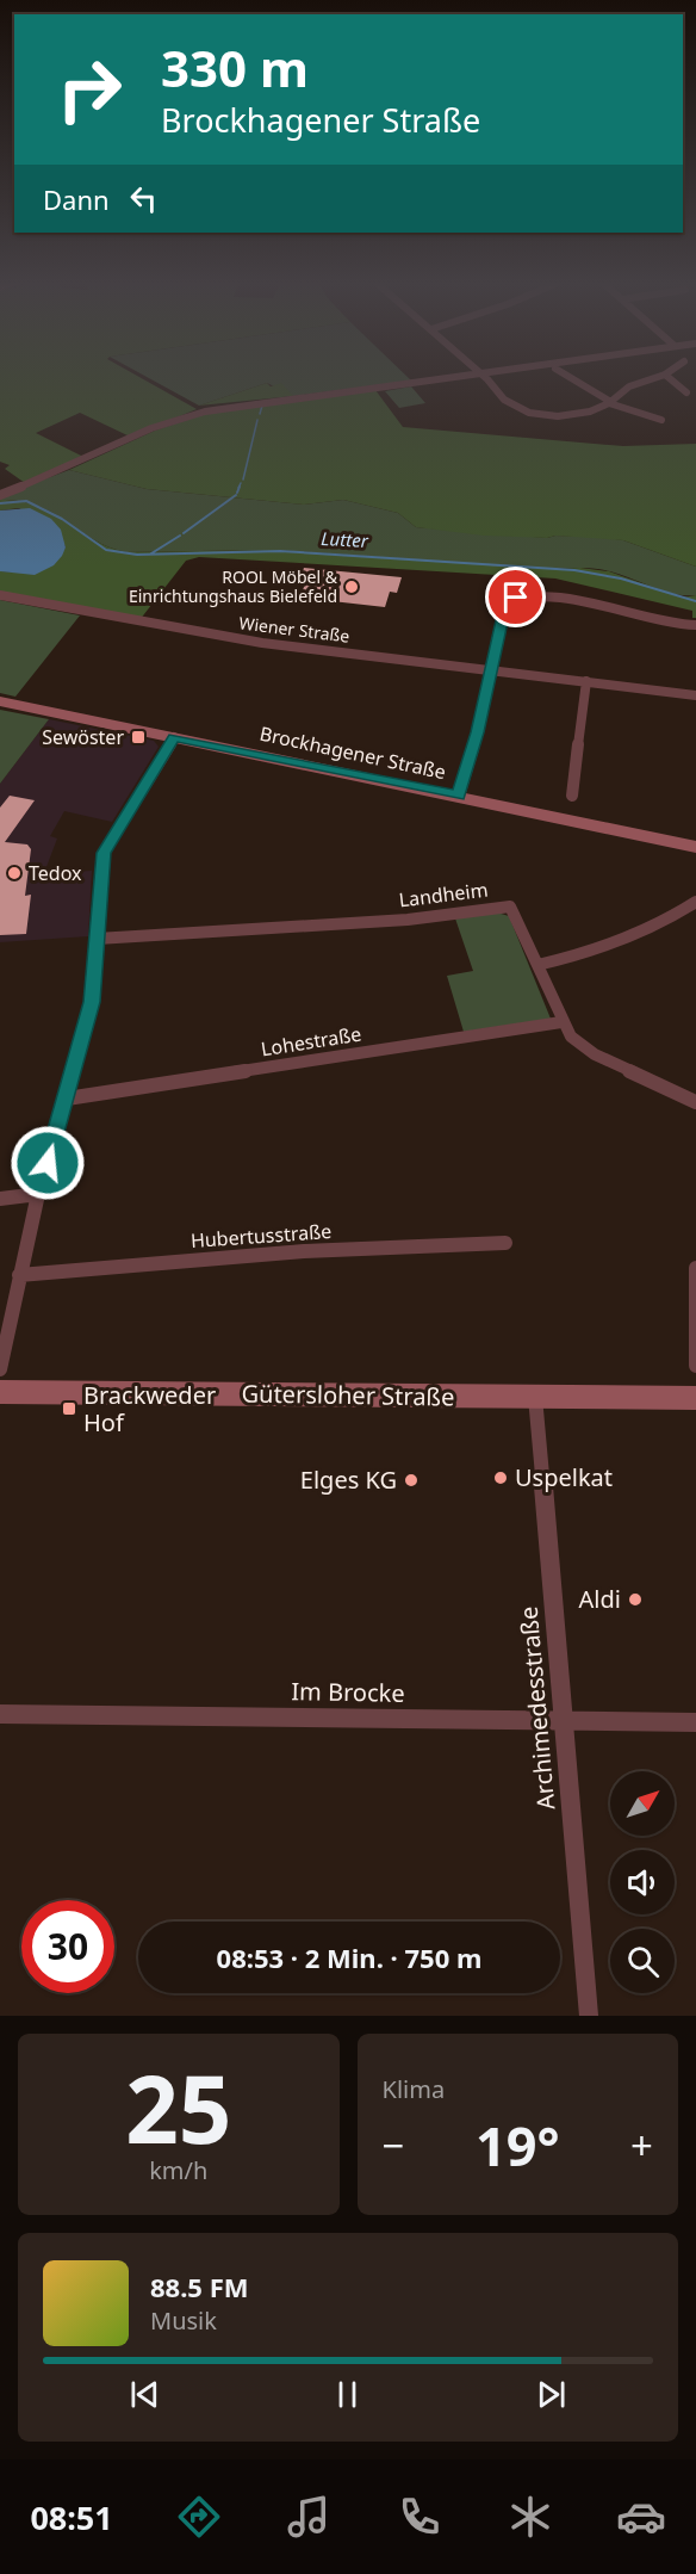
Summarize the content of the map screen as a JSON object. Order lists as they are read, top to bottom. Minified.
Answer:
{"streets":{"main road":["Brockhagener Straße","Gütersloher Straße"],"street":["Wiener Straße","Landheim","Lohestraße","Hubertusstraße","Im Brocke","Archimedesstraße"]},"crossings":[["Landheim","Lohestraße"],["Gütersloher Straße","Archimedesstraße"],["Im Brocke","Archimedesstraße"]],"water":["Lutter"],"places":{"other":["ROOL Möbel & Einrichtungshaus Bielefeld","Tedox","Uspelkat","Elges KG","Aldi"],"transit":["Sewöster","Brackweder Hof"]},"north":"top right","page":{"turn":["330 m","Brockhagener Straße"],"then":"Dann","limit":"30","trip":"08:53 · 2 Min. · 750 m","tile":[["25","km/h"],"Klima"],"heat":["−","19°","+"],"song":["88.5 FM","Musik"],"tabs":"08:51"}}
